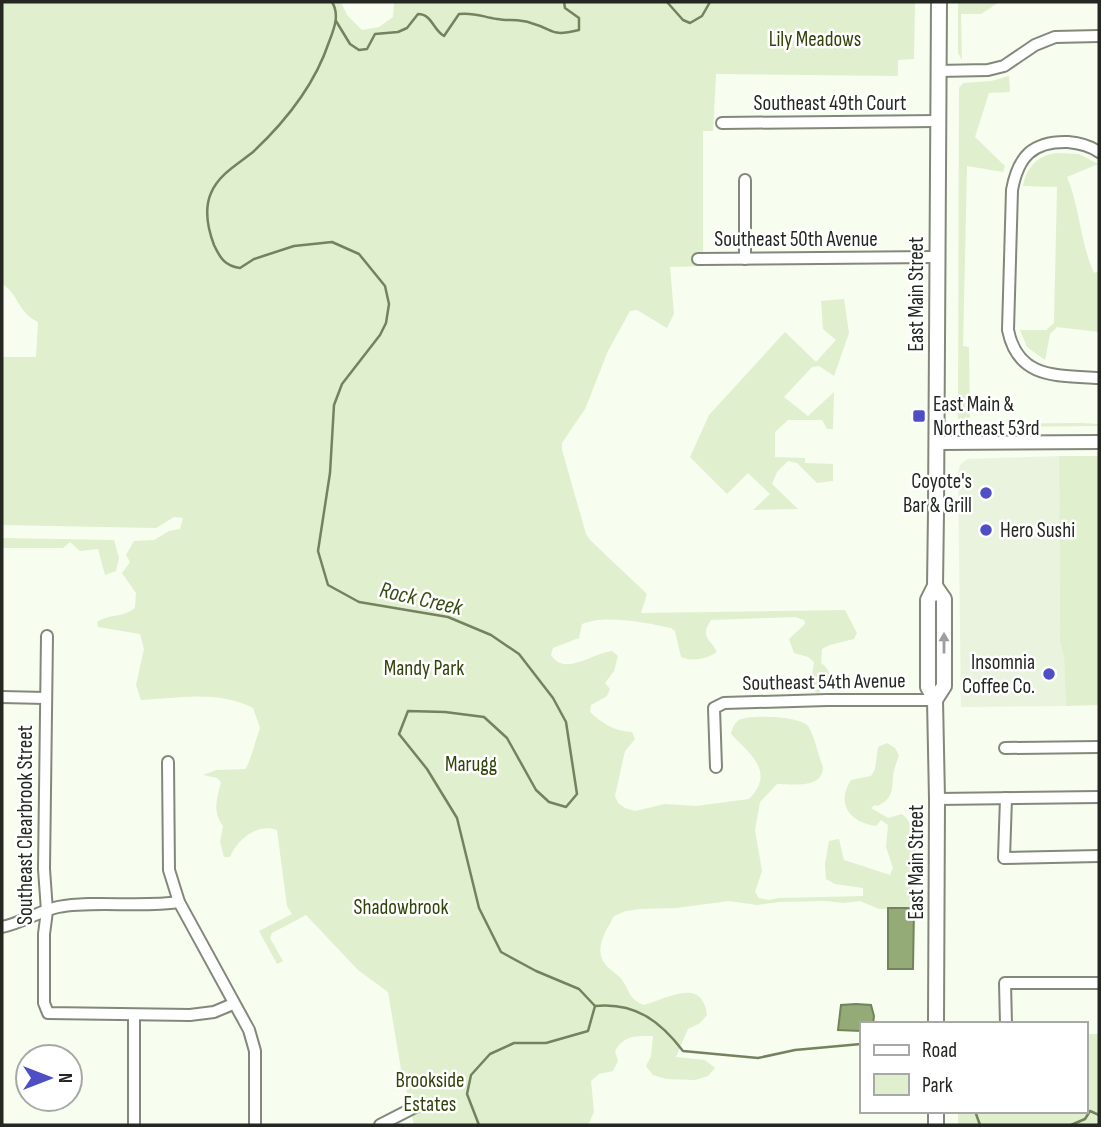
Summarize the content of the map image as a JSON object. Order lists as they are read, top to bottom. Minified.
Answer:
{"streets":{"main road":["East Main Street"],"street":["Southeast 49th Court","Southeast 50th Avenue","Southeast 54th Avenue","Southeast Clearbrook Street"]},"crossings":[["Southeast 49th Court","East Main Street"],["Southeast 50th Avenue","East Main Street"],["East Main Street","Southeast 54th Avenue"]],"water":["Rock Creek"],"parks":["Lily Meadows","Mandy Park","Marugg","Shadowbrook","Brookside Estates"],"places":{"transit":["East Main & Northeast 53rd"],"other":["Coyote's Bar & Grill","Hero Sushi","Insomnia Coffee Co."]},"legend":["Road","Park"],"north":"right"}
